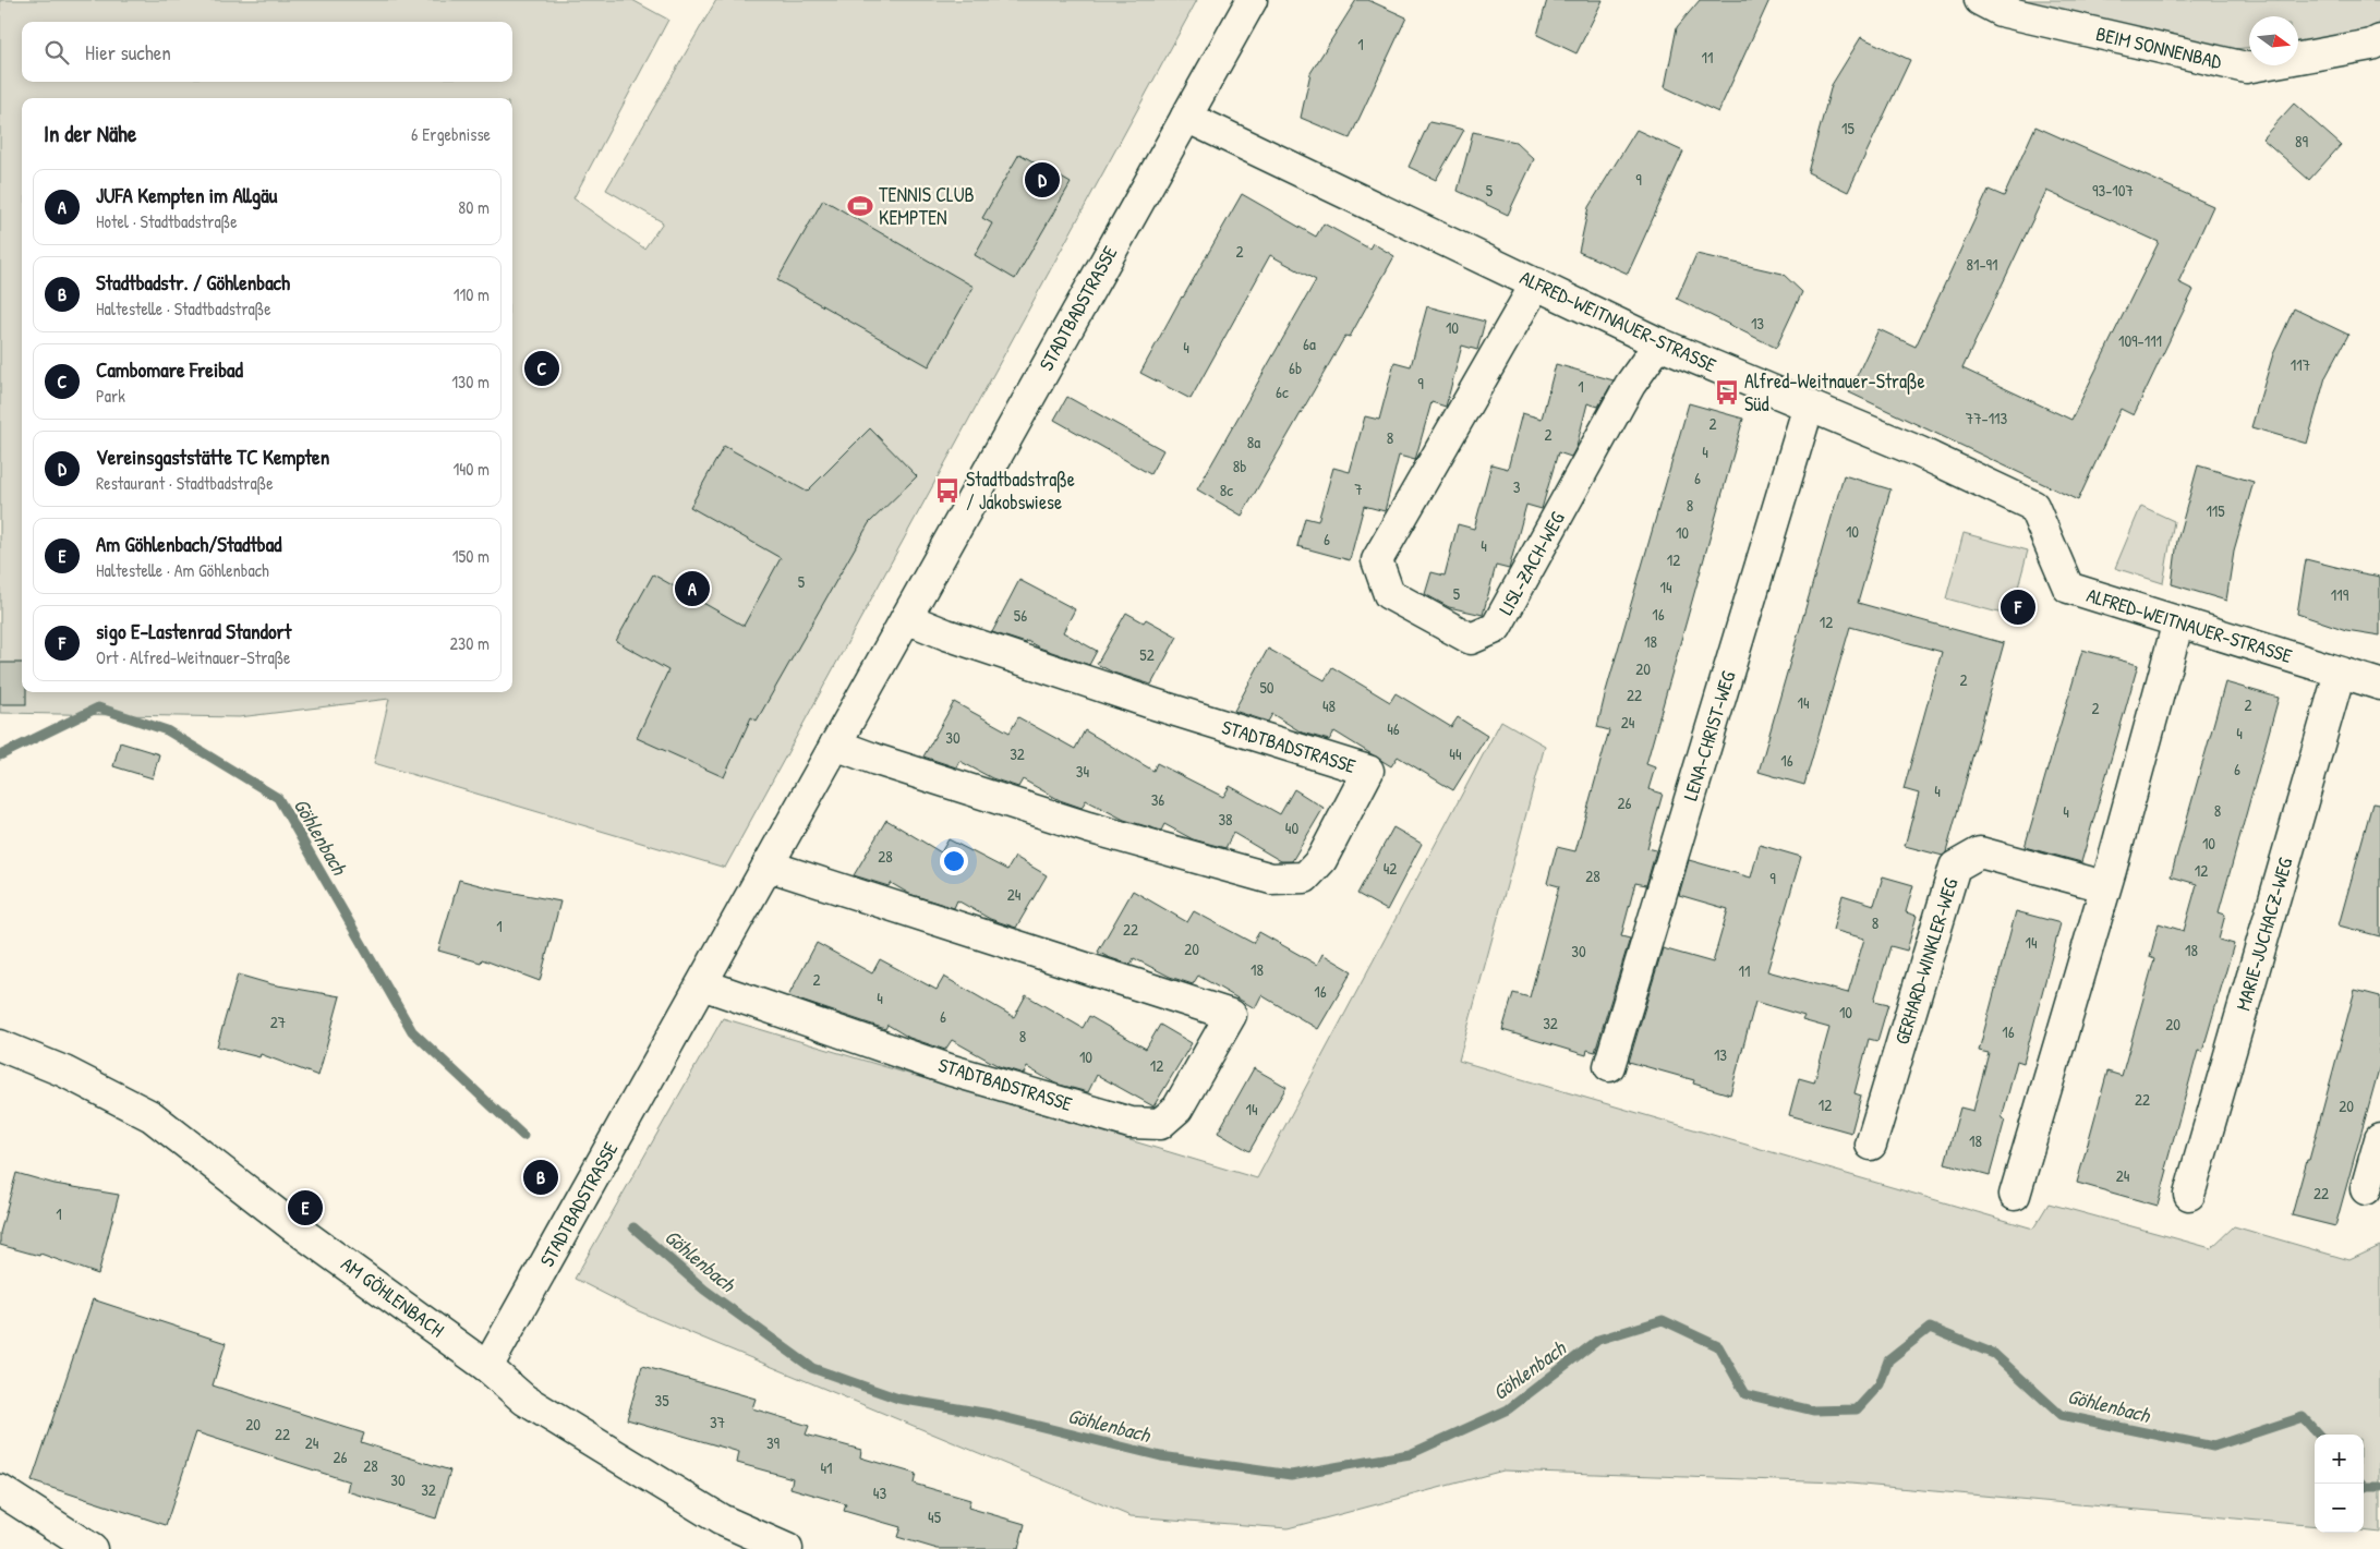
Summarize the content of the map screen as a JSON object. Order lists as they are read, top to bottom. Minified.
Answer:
{"streets":{"street":["BEIM SONNENBAD","STADTBADSTRASSE","ALFRED-WEITNAUER-STRASSE","LISL-ZACH-WEG","LENA-CHRIST-WEG","MARIE-JUCHACZ-WEG","GERHARD-WINKLER-WEG","AM GÖHLENBACH"]},"crossings":[["STADTBADSTRASSE","ALFRED-WEITNAUER-STRASSE"],["STADTBADSTRASSE","AM GÖHLENBACH"],["ALFRED-WEITNAUER-STRASSE","LISL-ZACH-WEG"],["ALFRED-WEITNAUER-STRASSE","LENA-CHRIST-WEG"],["ALFRED-WEITNAUER-STRASSE","MARIE-JUCHACZ-WEG"]],"water":["Göhlenbach"],"places":{"sports":["TENNIS CLUB KEMPTEN"],"bus stop":["Alfred-Weitnauer-Straße Süd","Stadtbadstraße / Jakobswiese"]},"house_numbers":["1","11","15","89","9","5","93-107","2","81-91","13","10","109-111","6a","4","117","6b","9","1","6c","77-113","2","2","8","8a","4","8b","6","3","7","8c","8","115","10","10","6","4","12","5","14","5","119","16","56","12","18","52","20","2","50","22","14","2","48","2","24","46","4","30","32","44","16","6","34","4","36","26","8","4","38","40","10","28","42","12","28","9","24","8","1","22","14","20","18","30","18","11","2","16","4","10","6","27","32","20","16","8","13","10","12","22","12","20","14","18","24","22","1","35","37","20","22","24","39","26","28","41","30","32","43","45"],"north":"right","page":{"search":"Hier suchen","heading":["In der Nähe","6 Ergebnisse"],"pins":["D","C","A","F","B","E"],"list":[{"mark":"A","name":"JUFA Kempten im Allgäu","note":"Hotel · Stadtbadstraße","value":"80 m"},{"mark":"B","name":"Stadtbadstr. / Göhlenbach","note":"Haltestelle · Stadtbadstraße","value":"110 m"},{"mark":"C","name":"Cambomare Freibad","note":"Park","value":"130 m"},{"mark":"D","name":"Vereinsgaststätte TC Kempten","note":"Restaurant · Stadtbadstraße","value":"140 m"},{"mark":"E","name":"Am Göhlenbach/Stadtbad","note":"Haltestelle · Am Göhlenbach","value":"150 m"},{"mark":"F","name":"sigo E-Lastenrad Standort","note":"Ort · Alfred-Weitnauer-Straße","value":"230 m"}],"map_buttons":["+","−"]}}
